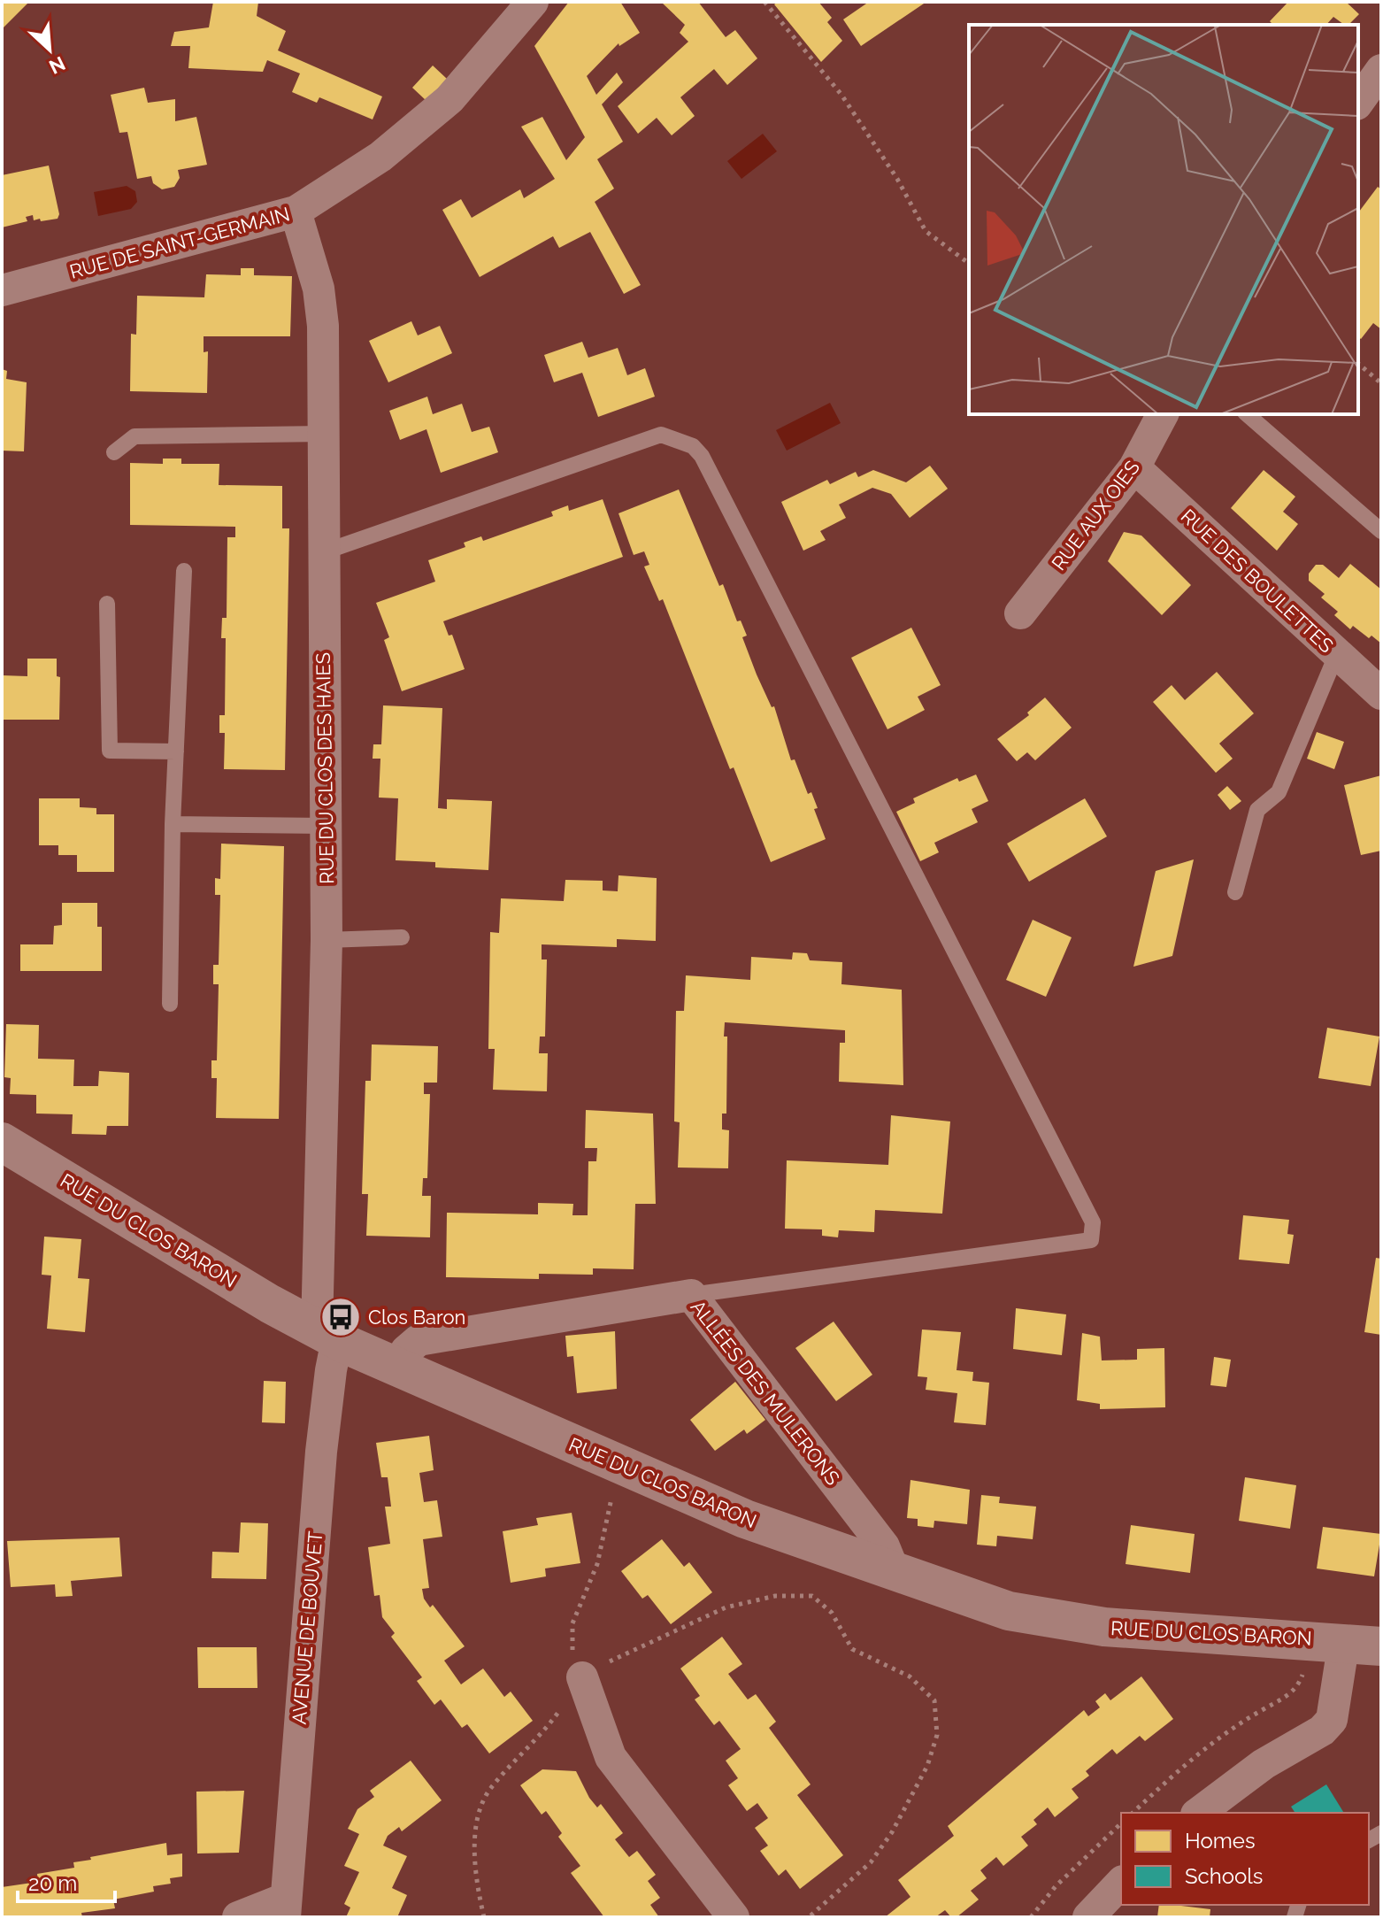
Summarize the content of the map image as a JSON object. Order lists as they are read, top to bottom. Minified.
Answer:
{"streets":{"street":["RUE DE SAINT-GERMAIN","RUE AUX OIES","RUE DES BOULETTES","RUE DU CLOS DES HAIES","RUE DU CLOS BARON","ALLÉES DES MULERONS","AVENUE DE BOUVET"]},"crossings":[["RUE DE SAINT-GERMAIN","RUE DU CLOS DES HAIES"],["RUE AUX OIES","RUE DES BOULETTES"],["RUE DU CLOS DES HAIES","RUE DU CLOS BARON"],["RUE DU CLOS DES HAIES","AVENUE DE BOUVET"],["RUE DU CLOS BARON","ALLÉES DES MULERONS"],["RUE DU CLOS BARON","AVENUE DE BOUVET"]],"places":{"bus stop":["Clos Baron"]},"legend":["Homes","Schools"],"scale_bar":"20 m","north":"bottom right"}
